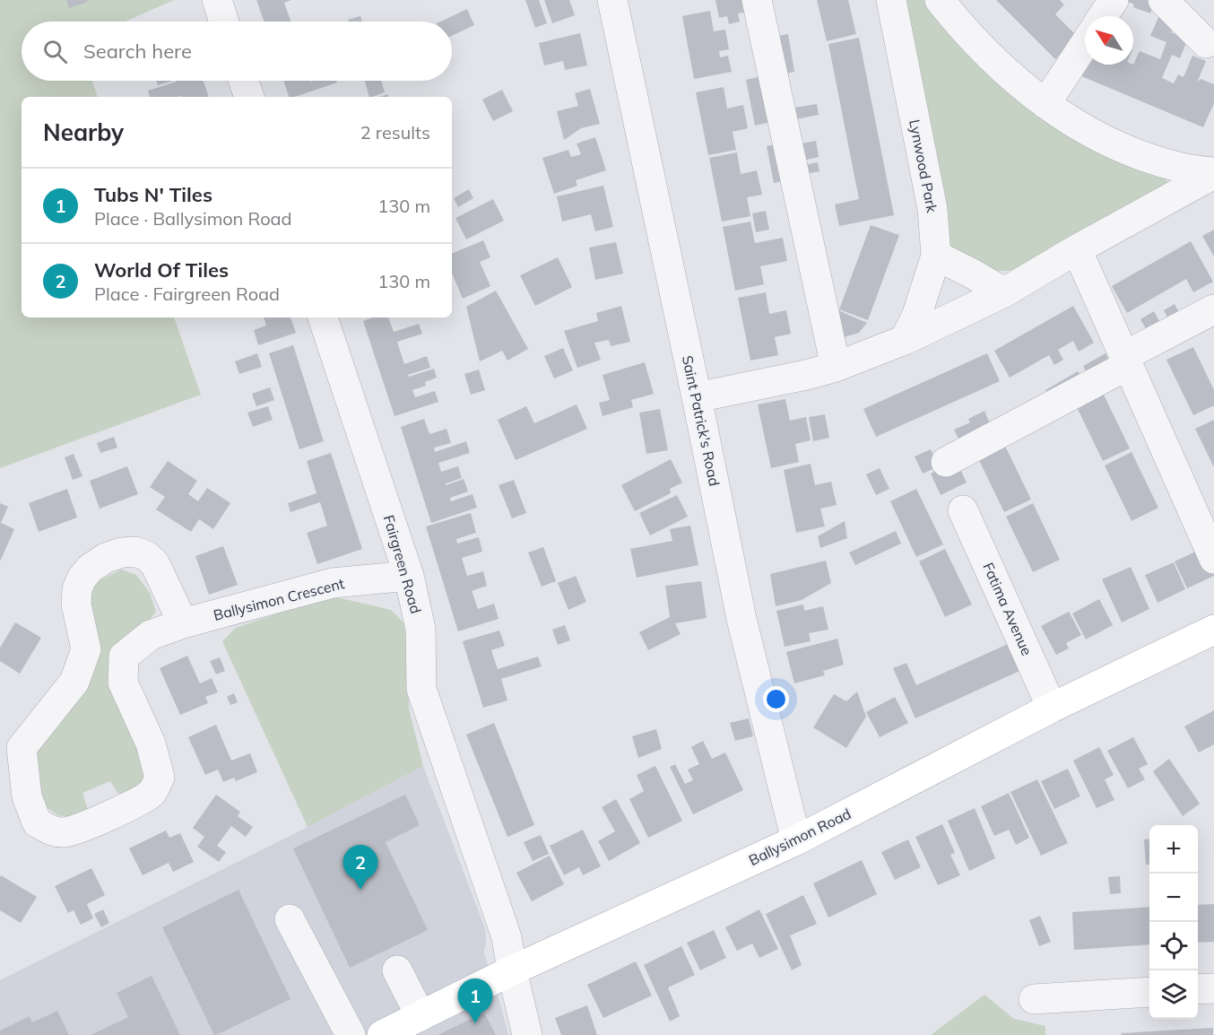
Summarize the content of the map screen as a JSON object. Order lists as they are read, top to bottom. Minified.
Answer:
{"streets":{"main road":["Ballysimon Road"],"street":["Lynwood Park","Saint Patrick's Road","Fairgreen Road","Ballysimon Crescent","Fatima Avenue"]},"crossings":[["Saint Patrick's Road","Ballysimon Road"],["Fairgreen Road","Ballysimon Crescent"],["Fairgreen Road","Ballysimon Road"],["Fatima Avenue","Ballysimon Road"]],"north":"top left","page":{"search":"Search here","heading":["Nearby","2 results"],"list":[{"mark":"1","name":"Tubs N' Tiles","note":"Place · Ballysimon Road","value":"130 m"},{"mark":"2","name":"World Of Tiles","note":"Place · Fairgreen Road","value":"130 m"}],"map_buttons":["+","−"],"pins":["2","1"]}}
